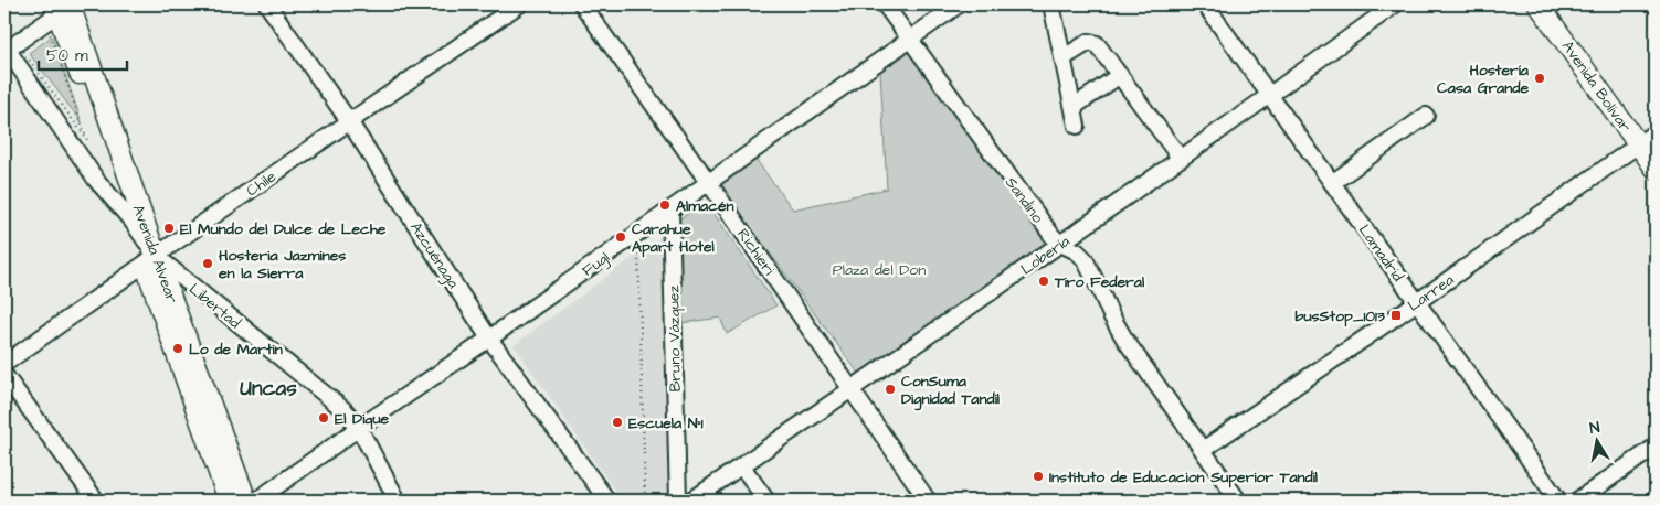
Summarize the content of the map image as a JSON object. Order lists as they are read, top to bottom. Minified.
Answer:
{"streets":{"main road":["Avenida Bolívar","Avenida Alvear"],"street":["Chile","Sandino","Richieri","Lamadrid","Azcuénaga","Lobería","Fugl","Larrea","Libertad","Bruno Vázquez"]},"crossings":[["Avenida Bolívar","Larrea"],["Chile","Avenida Alvear"],["Chile","Azcuénaga"],["Chile","Libertad"],["Sandino","Lobería"],["Sandino","Fugl"],["Sandino","Larrea"],["Richieri","Lobería"],["Richieri","Fugl"],["Lamadrid","Lobería"],["Lamadrid","Larrea"],["Avenida Alvear","Libertad"],["Azcuénaga","Fugl"],["Fugl","Libertad"],["Fugl","Bruno Vázquez"]],"districts":["Uncas"],"parks":["Plaza del Don"],"places":{"other":["Hostería Casa Grande","Almacén","El Mundo del Dulce de Leche","Carahue Apart Hotel","Hosteria Jazmines en la Sierra","Tiro Federal","Lo de Martin","ConSuma Dignidad Tandil","El Dique","Escuela N°1","Instituto de Educacion Superior Tandil"],"transit":["busStop_1013"]},"scale_bar":"50 m","north":"top"}
